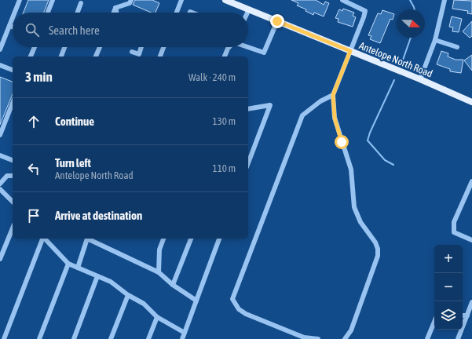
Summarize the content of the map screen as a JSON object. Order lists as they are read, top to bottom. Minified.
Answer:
{"streets":{"main road":["Antelope North Road"]},"north":"right","page":{"search":"Search here","heading":["3 min","Walk · 240 m"],"list":[["Continue","130 m"],["Turn left","Antelope North Road","110 m"],"Arrive at destination"],"map_buttons":["+","−"]}}
